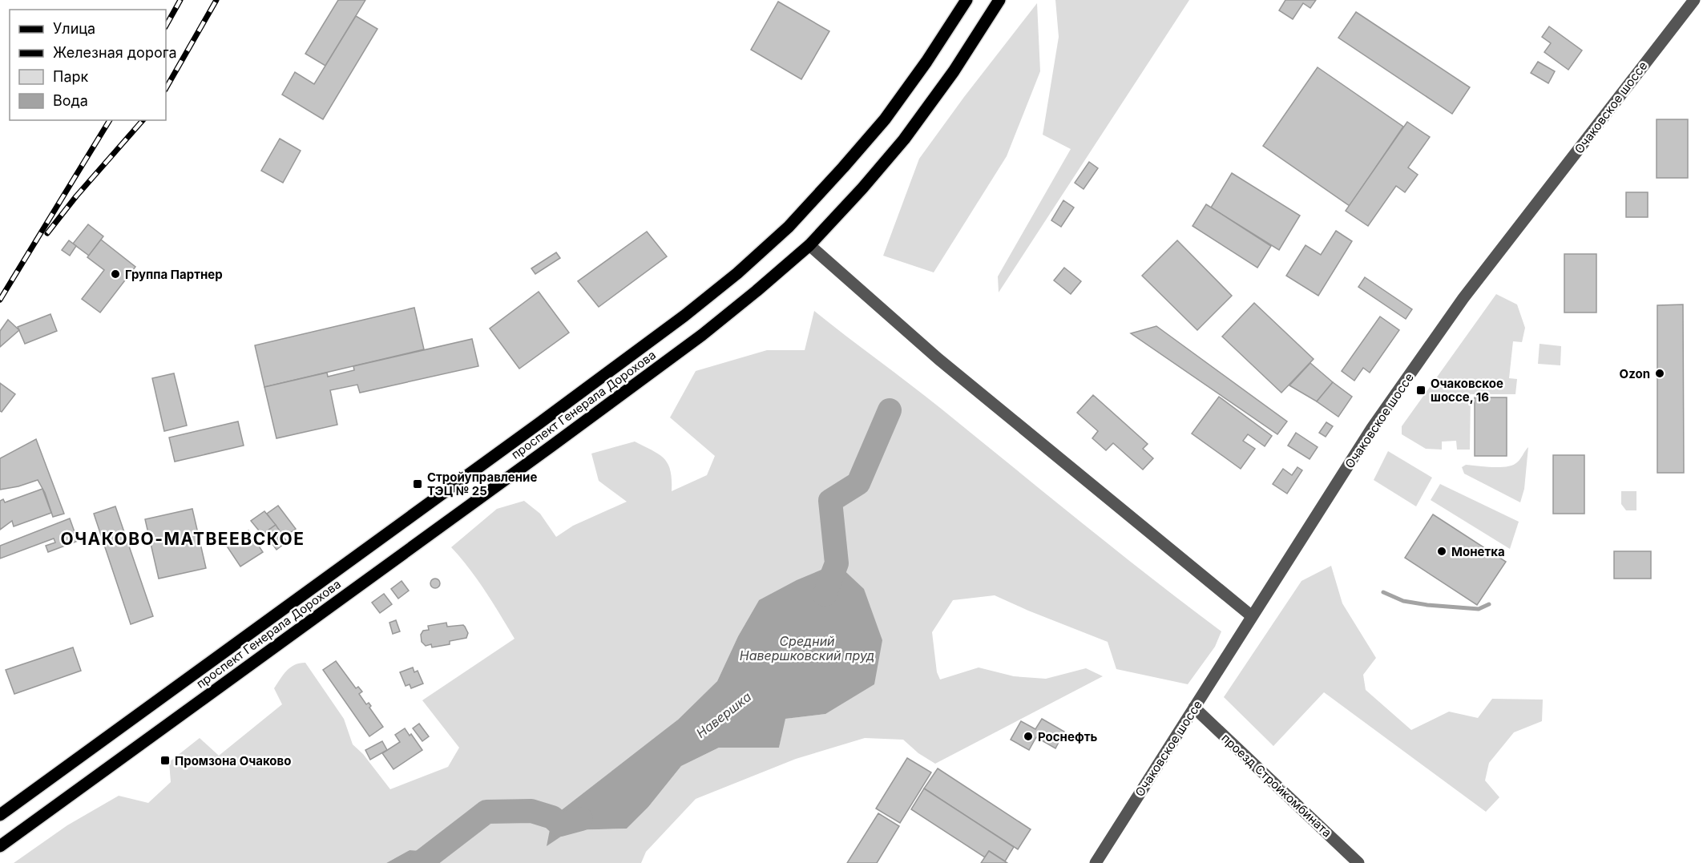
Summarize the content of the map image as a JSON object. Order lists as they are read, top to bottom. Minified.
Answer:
{"streets":{"main road":["проспект Генерала Дорохова"],"street":["Очаковское шоссе","проезд Стройкомбината"]},"crossings":[["Очаковское шоссе","проезд Стройкомбината"]],"districts":["ОЧАКОВО-МАТВЕЕВСКОЕ"],"water":["Средний Навершковский пруд","Навершка"],"places":{"other":["Группа Партнер","Ozon","Монетка","Роснефть"],"transit":["Очаковское шоссе, 16","Стройуправление ТЭЦ № 25","Промзона Очаково"]},"legend":["Улица","Железная дорога","Парк","Вода"]}
